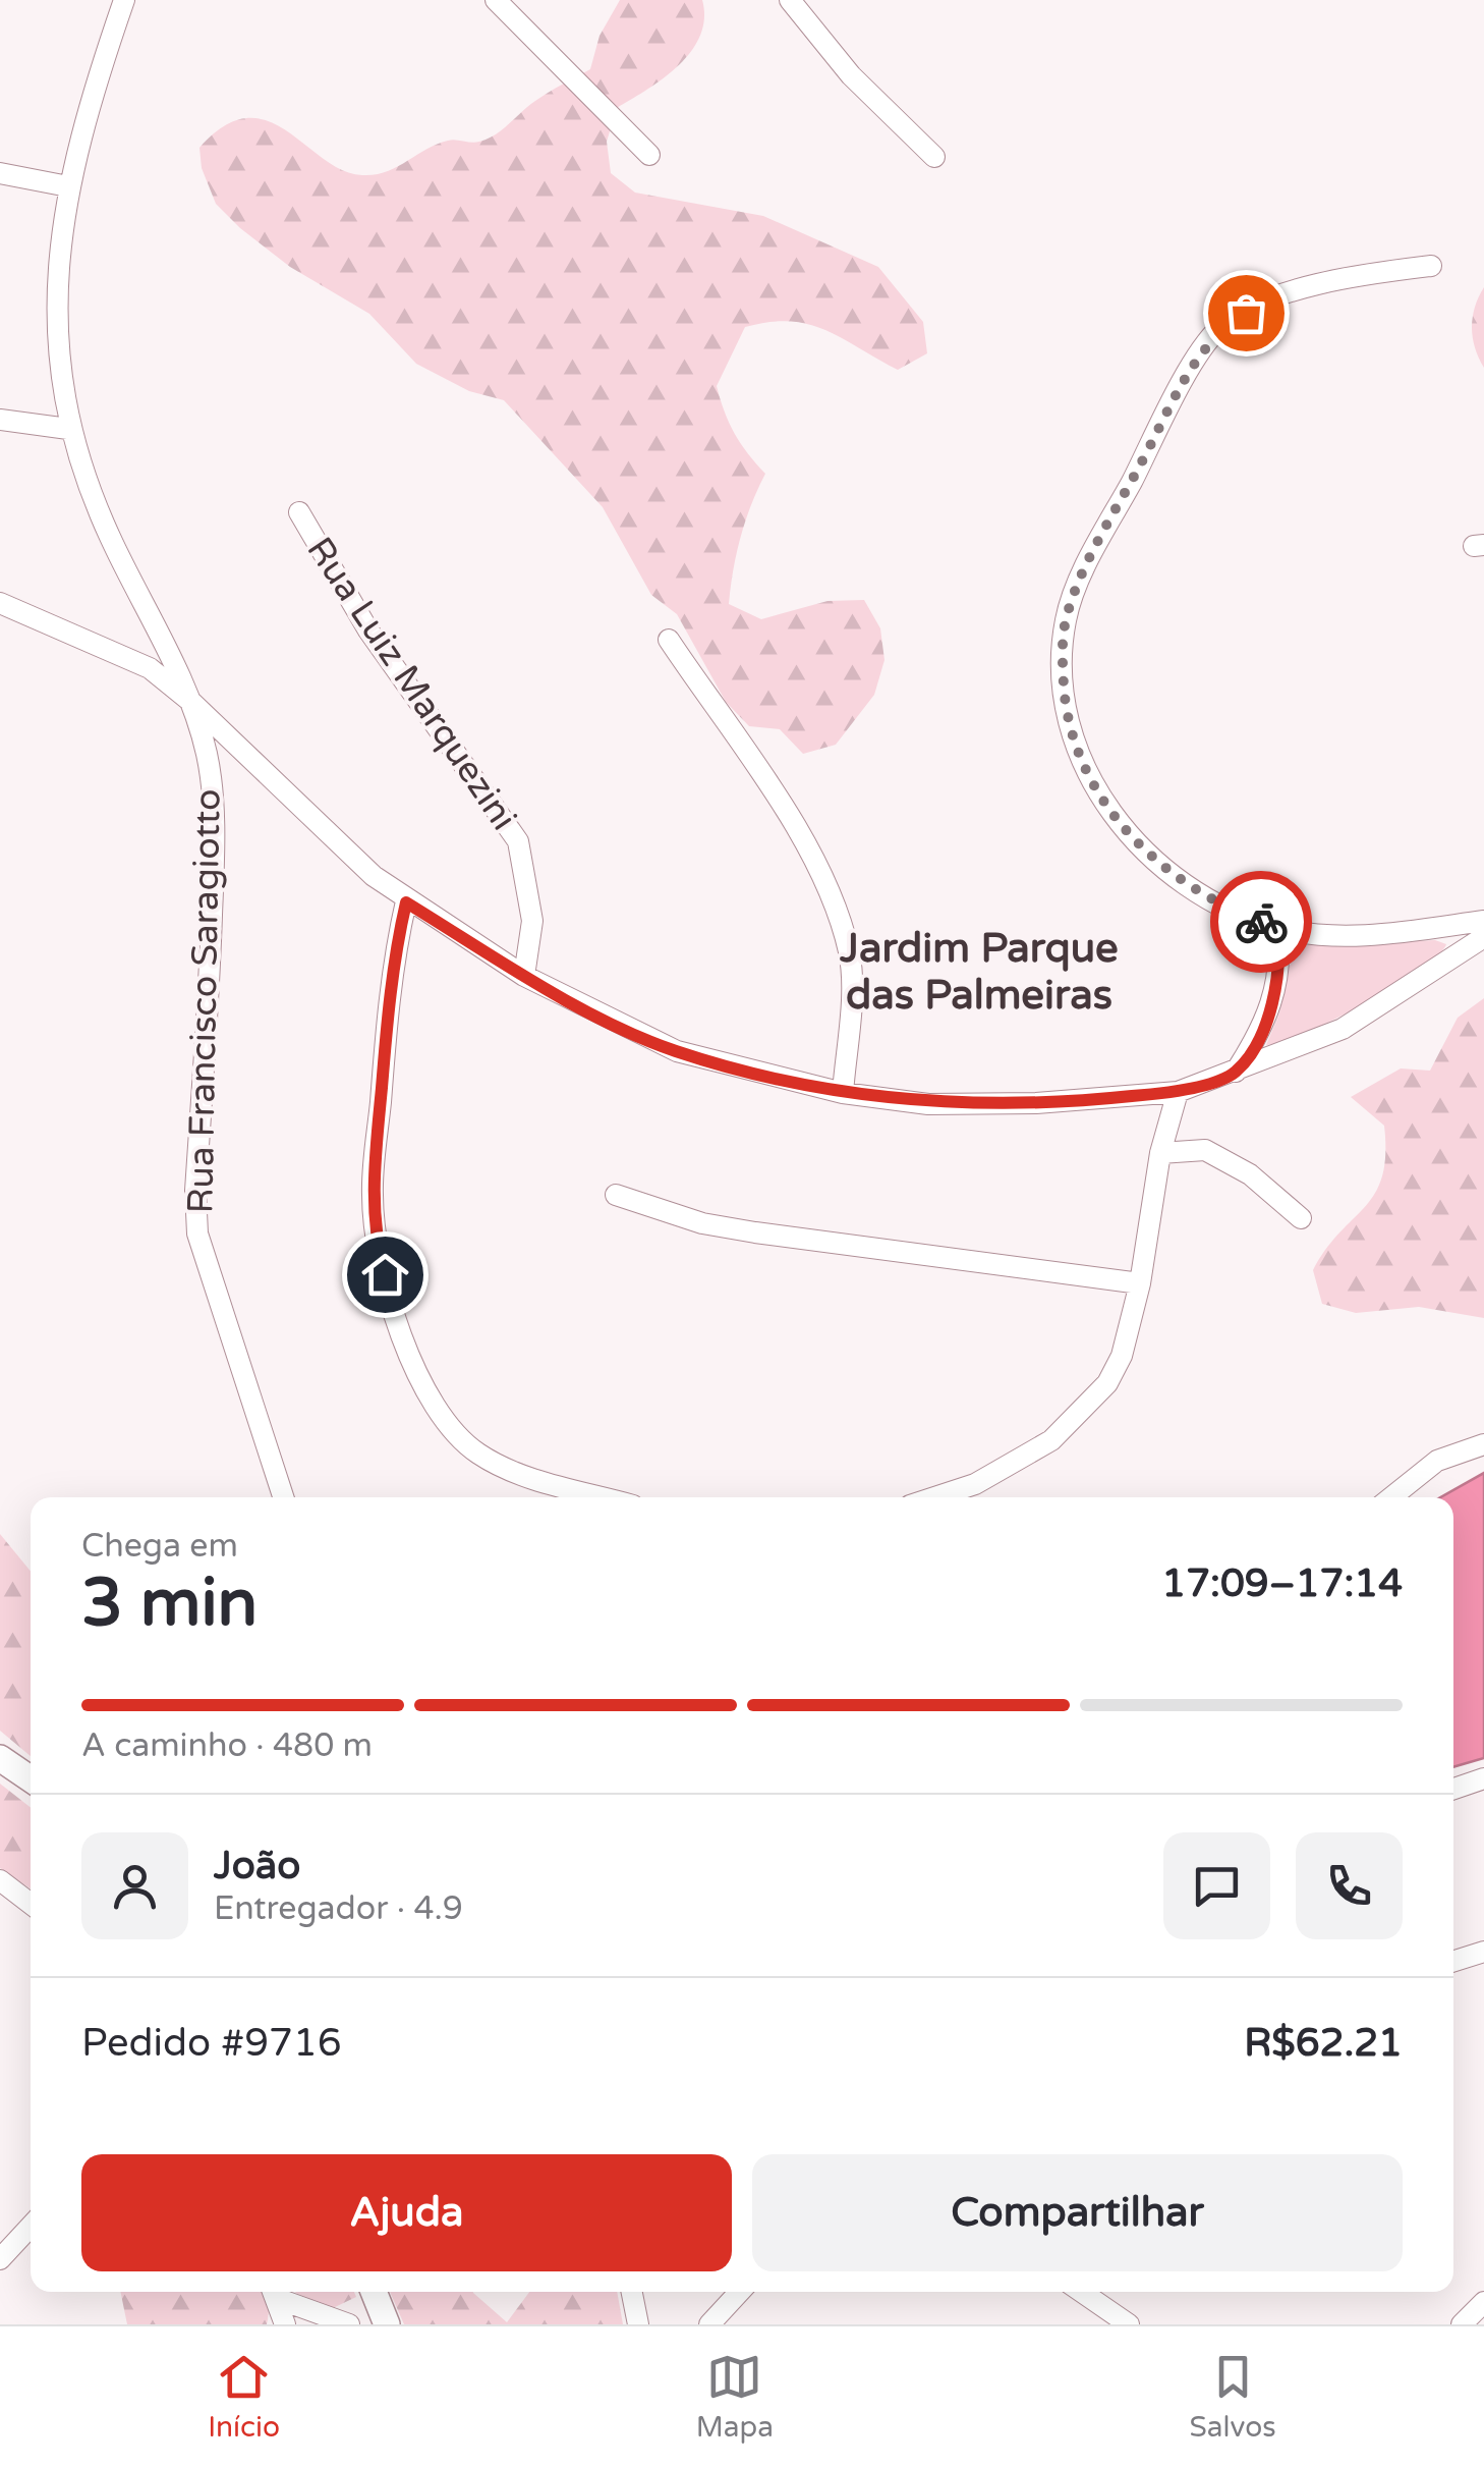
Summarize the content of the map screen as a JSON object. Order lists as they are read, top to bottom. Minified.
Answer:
{"streets":{"street":["Rua Luiz Marquezini","Rua Francisco Saragiotto"]},"districts":["Jardim Parque das Palmeiras"],"page":{"heading":["3 min","Chega em","17:09–17:14"],"panel":["João","Entregador · 4.9","Pedido #9716","R$62.21"],"bar":"A caminho · 480 m","buttons":["Ajuda","Compartilhar"],"tabs":["Início","Mapa","Salvos"]}}
